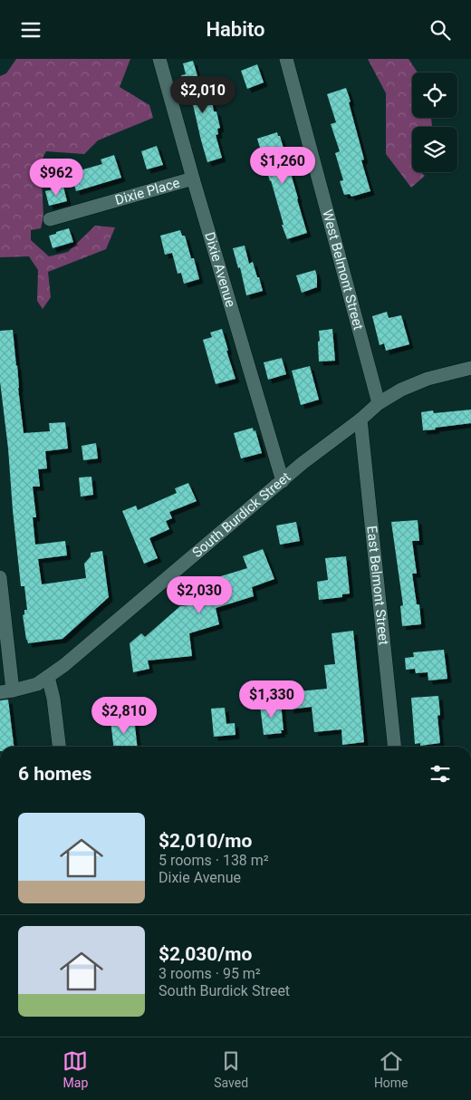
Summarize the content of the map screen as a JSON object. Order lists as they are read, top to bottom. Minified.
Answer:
{"streets":{"street":["Dixie Place","Dixie Avenue","West Belmont Street","South Burdick Street","East Belmont Street"]},"crossings":[["Dixie Place","Dixie Avenue"],["Dixie Avenue","South Burdick Street"],["West Belmont Street","South Burdick Street"],["South Burdick Street","East Belmont Street"]],"page":{"header":"Habito","price":["$2,010","$1,260","$962","$2,030","$1,330","$2,810"],"heading":"6 homes","list":[{"name":"$2,010/mo","note":"5 rooms · 138 m² · Dixie Avenue"},{"name":"$2,030/mo","note":"3 rooms · 95 m² · South Burdick Street"}],"tabs":["Map","Saved","Home"]}}
